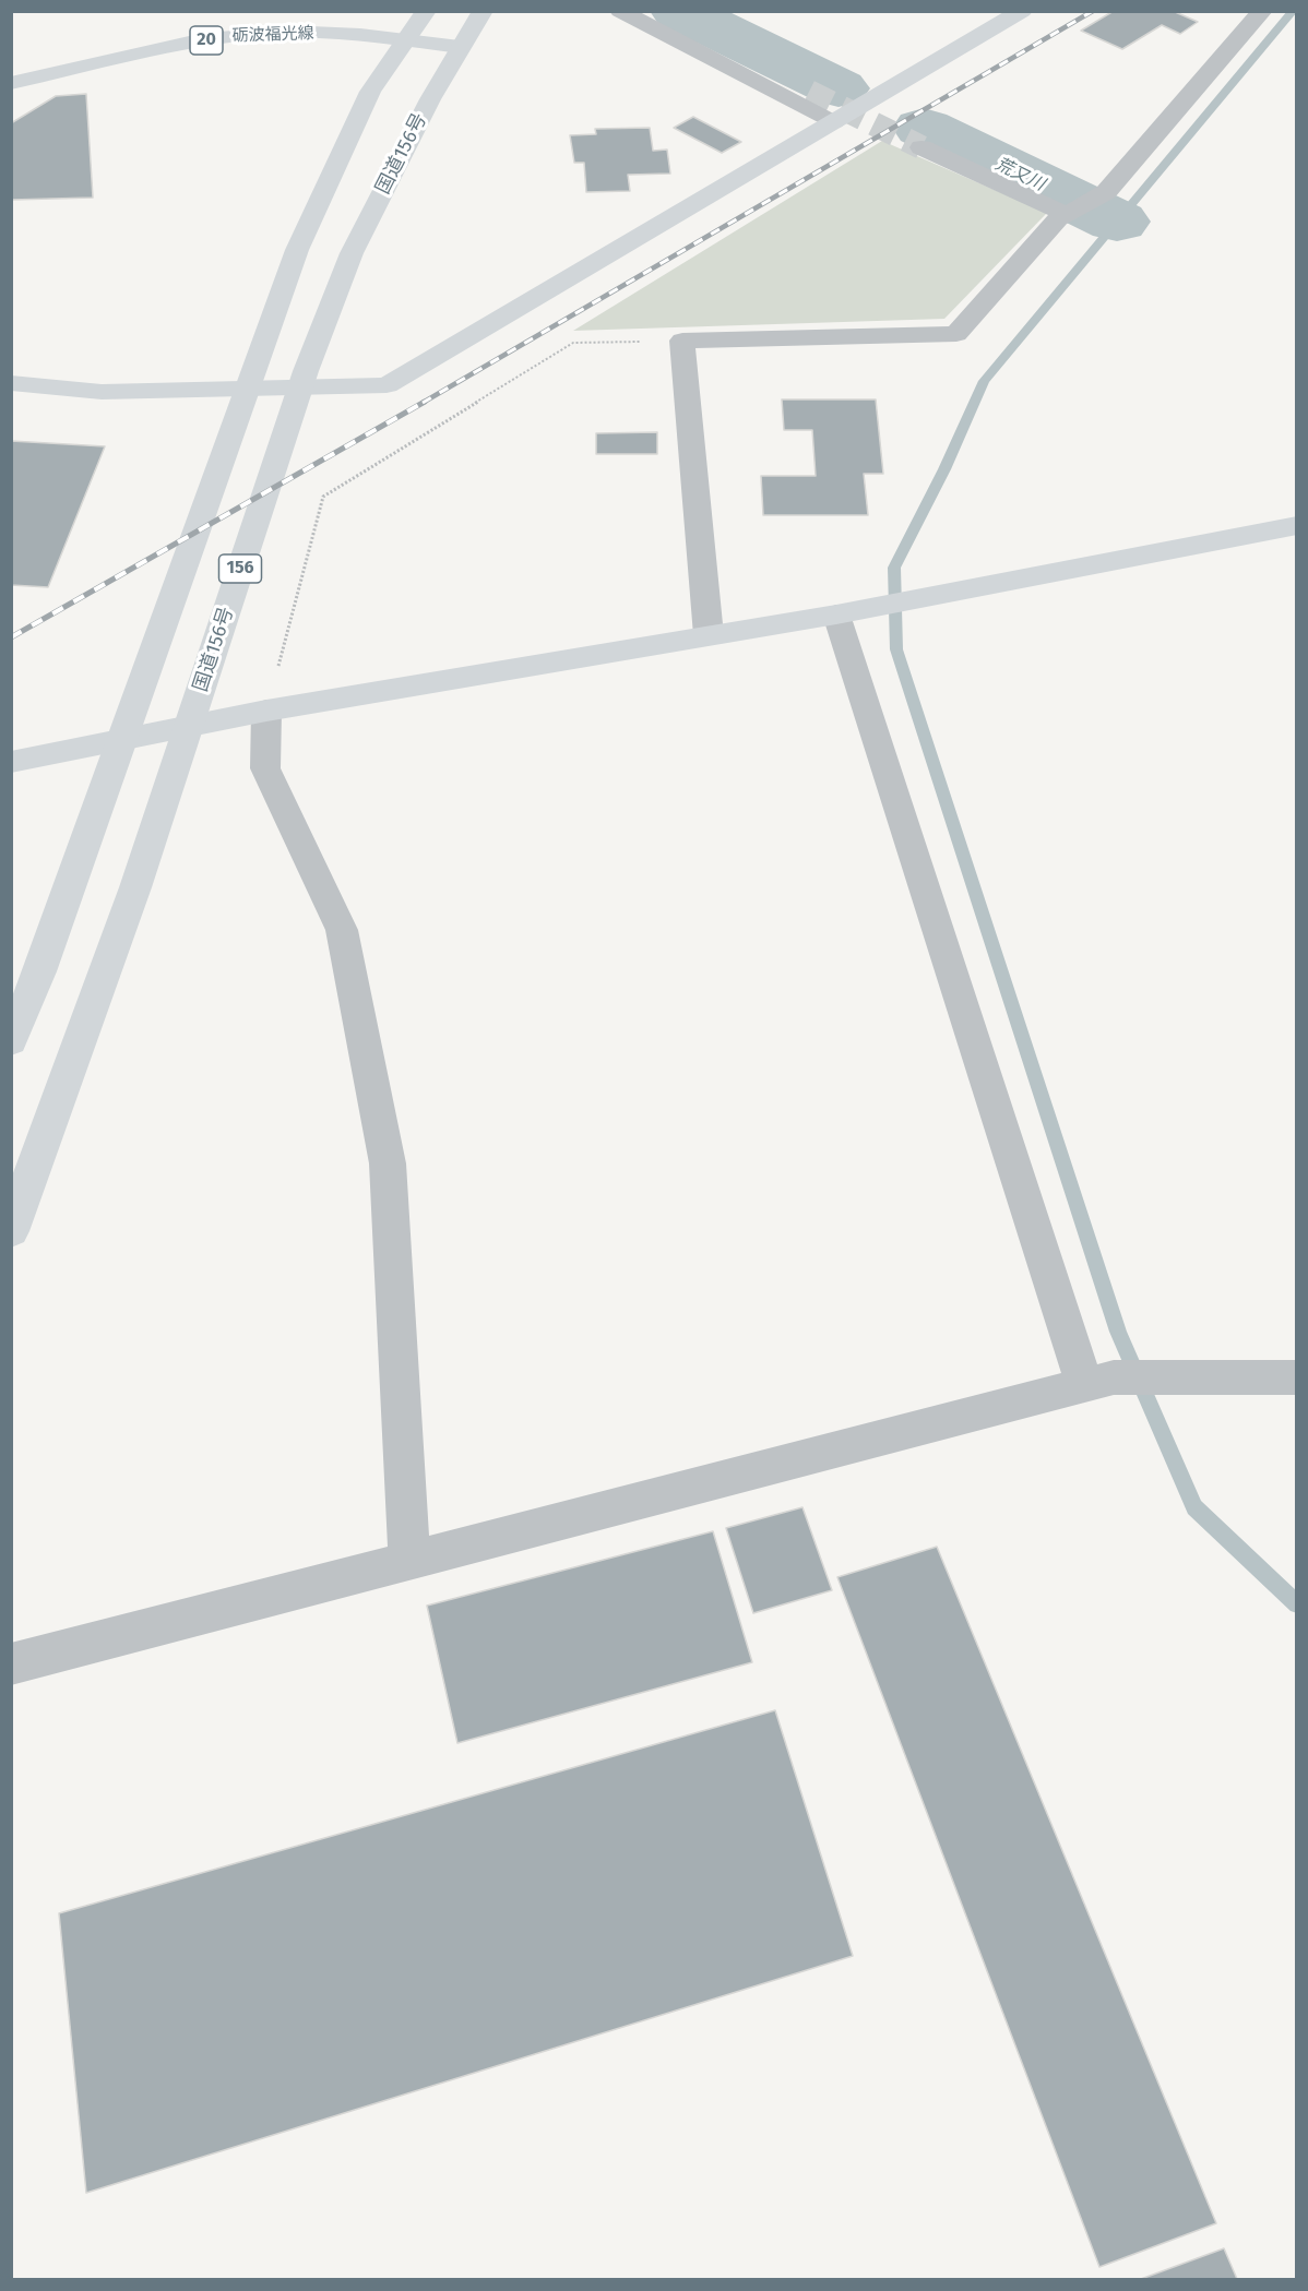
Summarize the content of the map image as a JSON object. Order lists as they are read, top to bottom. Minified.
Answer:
{"streets":{"main road":["砺波福光線","20","国道156号","156"]},"crossings":[["砺波福光線","国道156号"]],"water":["荒又川"]}
